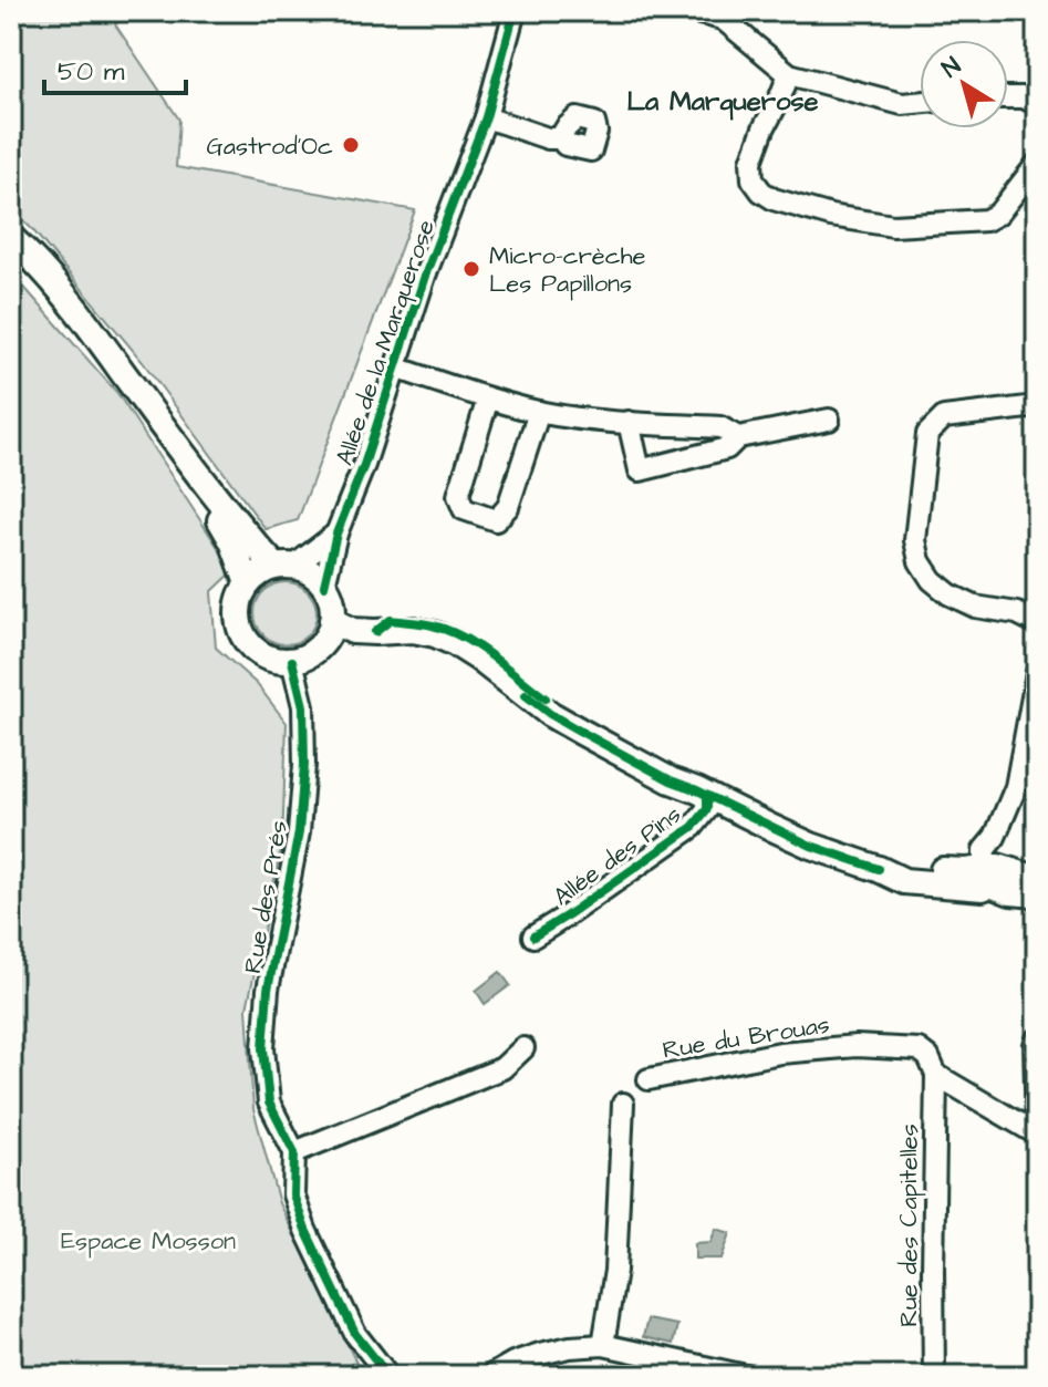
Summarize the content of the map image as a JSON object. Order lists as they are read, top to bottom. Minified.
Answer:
{"streets":{"street":["Allée de la Marquerose","Allée des Pins","Rue des Prés","Rue du Brouas","Rue des Capitelles"]},"crossings":[["Allée de la Marquerose","Rue des Prés"],["Rue du Brouas","Rue des Capitelles"]],"districts":["La Marquerose"],"parks":["Espace Mosson"],"places":["Gastrod'Oc","Micro-crèche Les Papillons"],"scale_bar":"50 m","north":"top left"}
